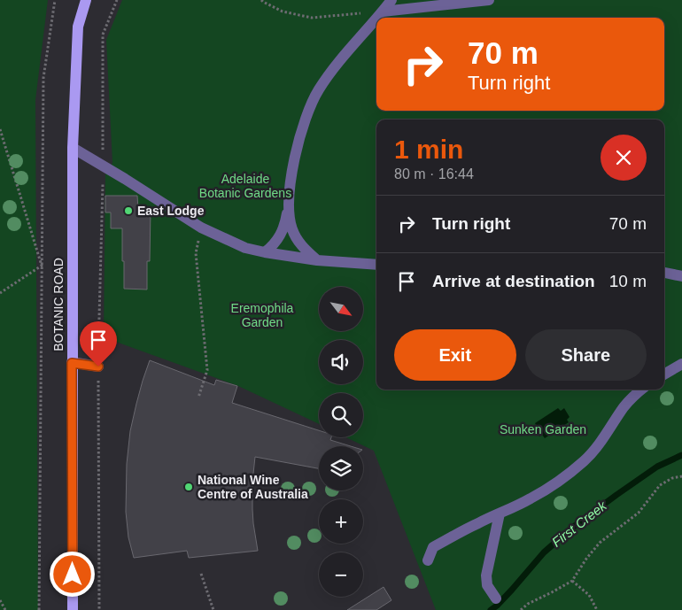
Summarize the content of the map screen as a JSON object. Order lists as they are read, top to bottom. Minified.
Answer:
{"streets":{"main road":["BOTANIC ROAD"]},"water":["First Creek"],"parks":["Adelaide Botanic Gardens","Eremophila Garden","Sunken Garden"],"places":["East Lodge","National Wine Centre of Australia"],"north":"bottom right","page":{"turn":["70 m","Turn right"],"heading":["1 min","80 m · 16:44"],"list":[{"name":"Turn right","value":"70 m"},{"name":"Arrive at destination","value":"10 m"}],"map_buttons":["+","−"],"buttons":["Exit","Share"]}}
